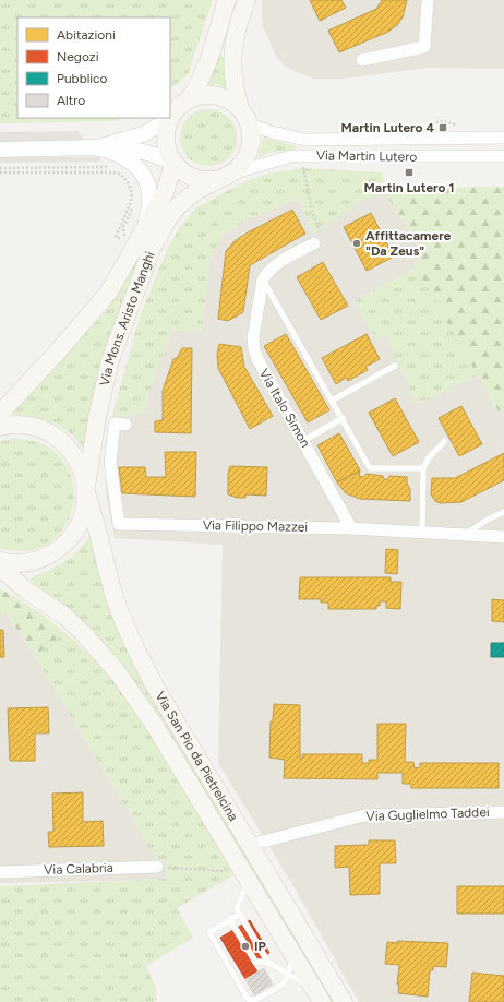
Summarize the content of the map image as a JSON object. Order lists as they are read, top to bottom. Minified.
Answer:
{"streets":{"main road":["Via Mons. Aristo Manghi","Via San Pio da Pietrelcina"],"street":["Via Martin Lutero","Via Italo Simon","Via Filippo Mazzei","Via Guglielmo Taddei","Via Calabria"]},"crossings":[["Via Martin Lutero","Via Mons. Aristo Manghi"],["Via Mons. Aristo Manghi","Via San Pio da Pietrelcina"],["Via Italo Simon","Via Filippo Mazzei"],["Via San Pio da Pietrelcina","Via Guglielmo Taddei"]],"places":{"transit":["Martin Lutero 4","Martin Lutero 1"],"other":["Affittacamere \"Da Zeus\"","IP"]},"legend":["Abitazioni","Negozi","Pubblico","Altro"]}
